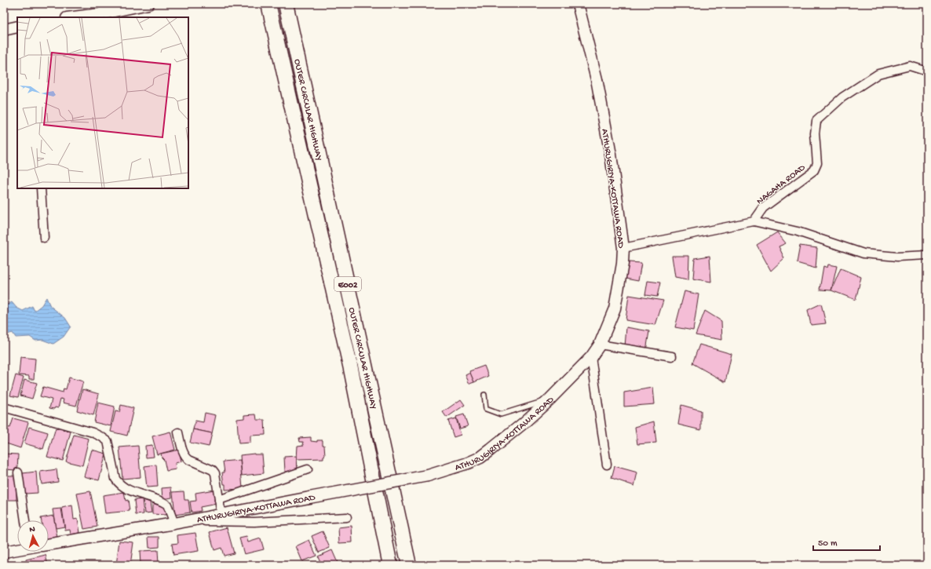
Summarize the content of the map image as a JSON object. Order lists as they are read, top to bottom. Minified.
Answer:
{"streets":{"highway":["OUTER CIRCULAR HIGHWAY","E002"],"main road":["ATHURUGIRIYA-KOTTAWA ROAD"],"street":["NAGAHA ROAD"]},"scale_bar":"50 m","north":"top"}
